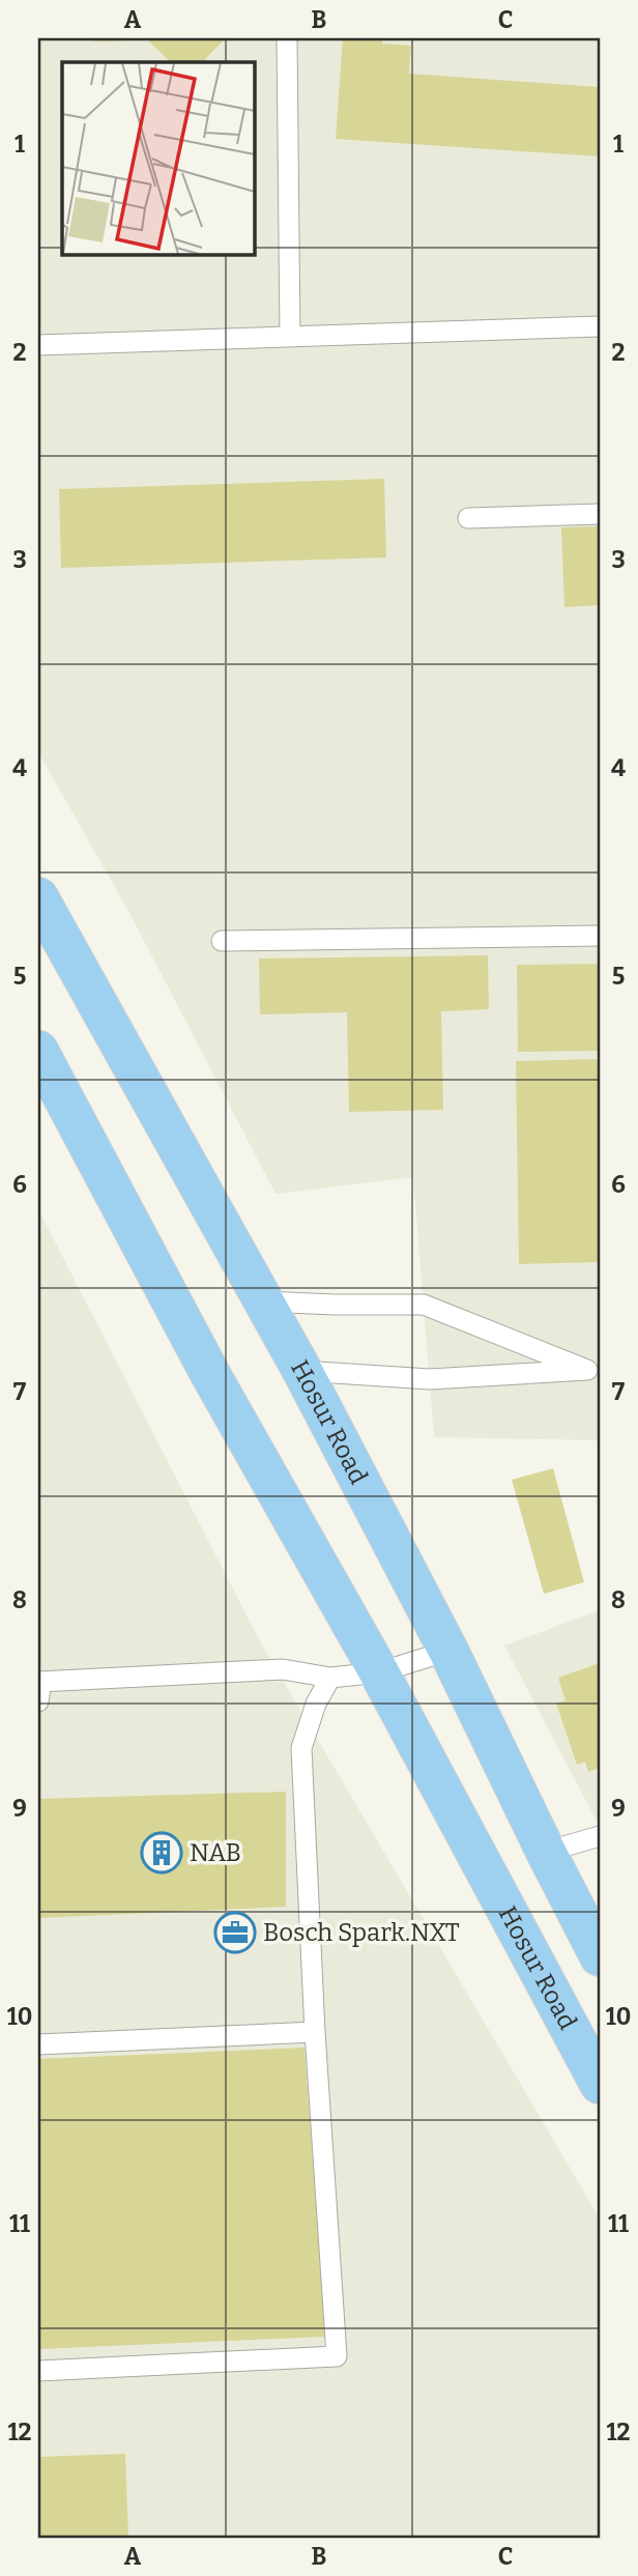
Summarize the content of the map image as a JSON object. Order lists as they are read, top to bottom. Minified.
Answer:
{"streets":{"main road":["Hosur Road"]},"places":{"building":["NAB"],"office":["Bosch Spark.NXT"]},"grid":{"columns":["A","B","C"],"rows":["1","2","3","4","5","6","7","8","9","10","11","12"]}}
